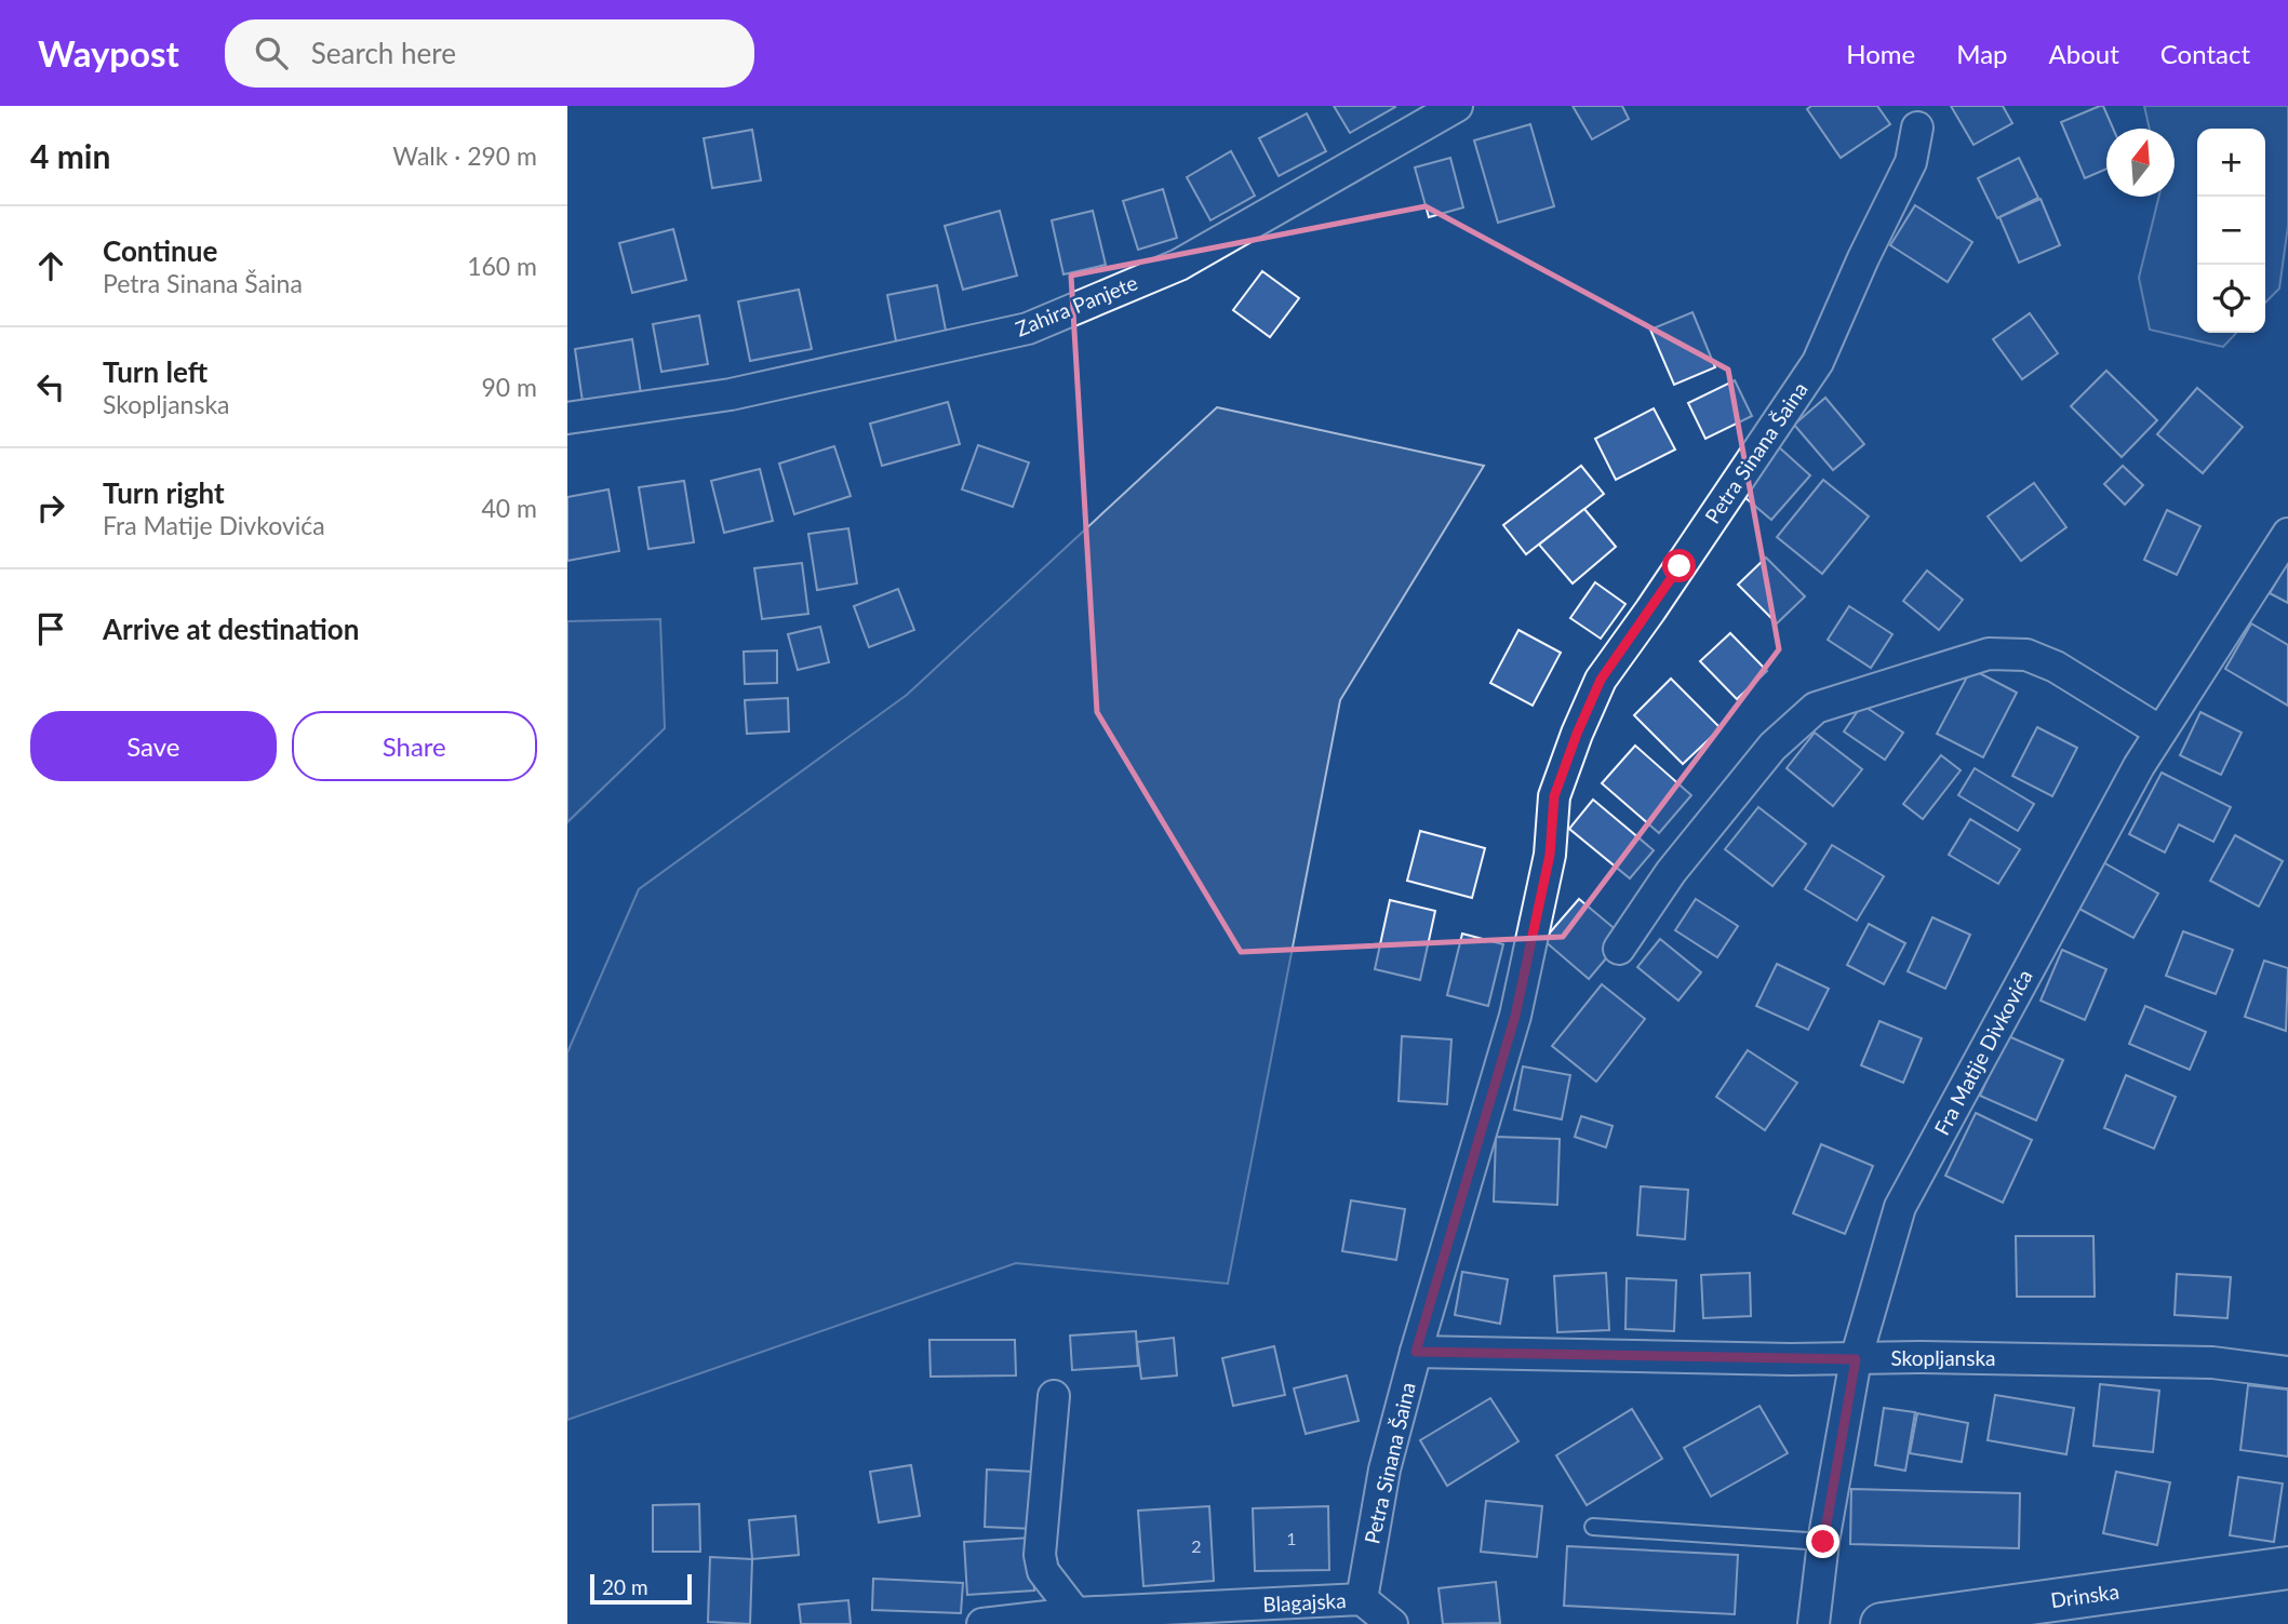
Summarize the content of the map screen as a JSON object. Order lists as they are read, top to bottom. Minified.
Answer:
{"streets":{"main road":["Drinska"],"street":["Zahira Panjete","Petra Sinana Šaina","Fra Matije Divkovića","Skopljanska","Blagajska"]},"crossings":[["Petra Sinana Šaina","Skopljanska"],["Petra Sinana Šaina","Blagajska"],["Fra Matije Divkovića","Skopljanska"]],"house_numbers":["1","2"],"scale_bar":"20 m","north":"top","page":{"header":"Waypost","search":"Search here","nav":["Home","Map","About","Contact"],"heading":["4 min","Walk · 290 m"],"map_buttons":["+","−"],"list":[["Continue","Petra Sinana Šaina","160 m"],["Turn left","Skopljanska","90 m"],["Turn right","Fra Matije Divkovića","40 m"],"Arrive at destination"],"buttons":["Save","Share"],"scale":"20 m"}}
